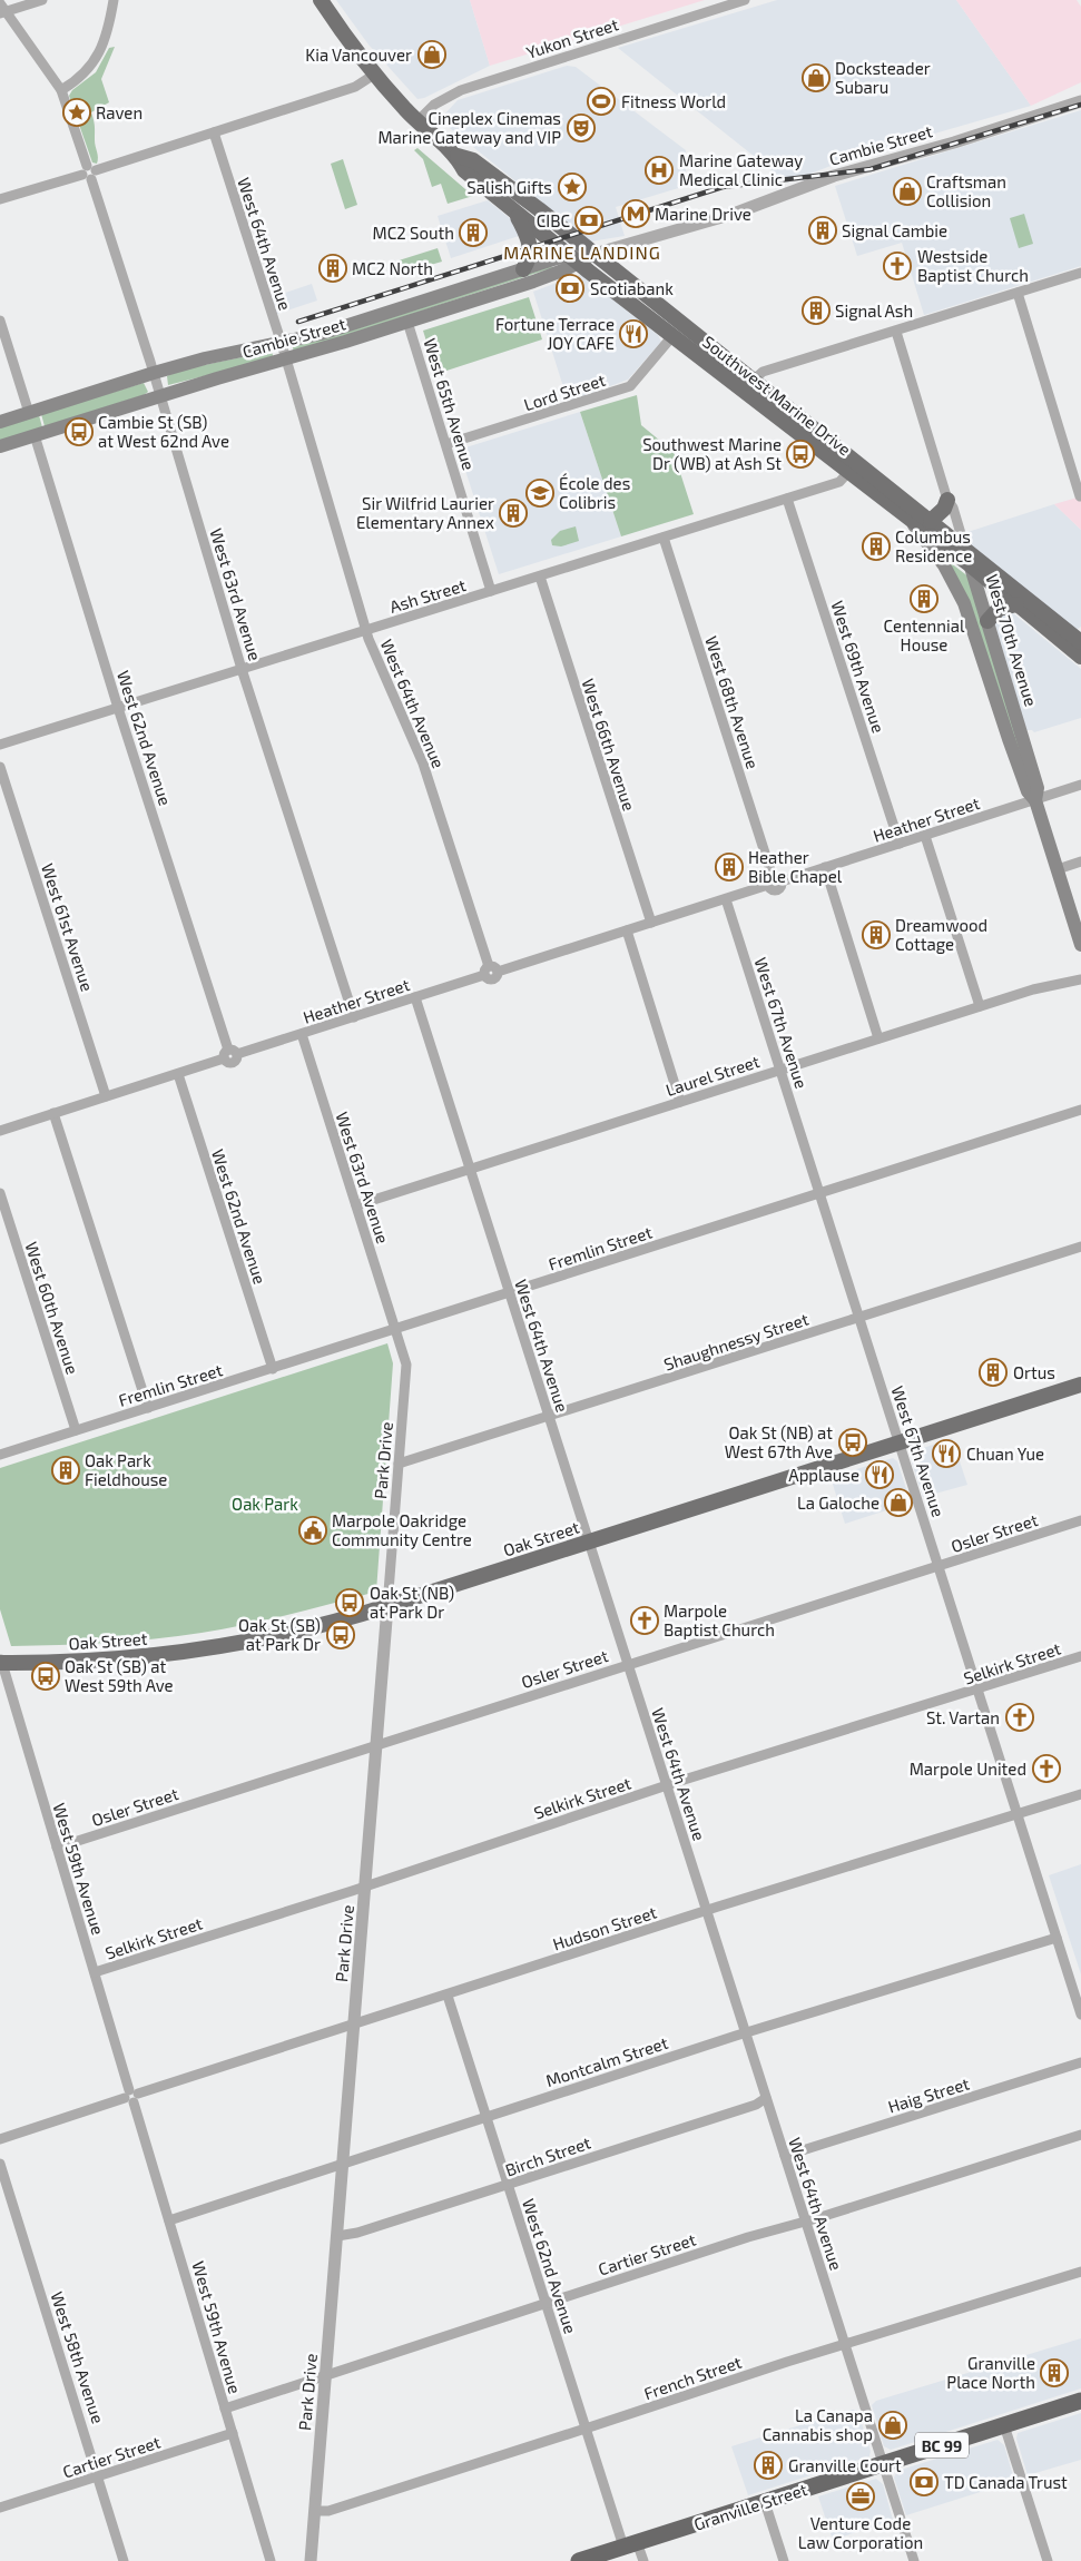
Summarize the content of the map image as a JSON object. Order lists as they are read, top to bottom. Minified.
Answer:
{"streets":{"highway":["BC 99","Granville Street"],"main road":["Cambie Street","Southwest Marine Drive","West 70th Avenue","Oak Street"],"street":["Yukon Street","West 64th Avenue","Lord Street","West 65th Avenue","West 63rd Avenue","Ash Street","West 69th Avenue","West 68th Avenue","West 62nd Avenue","West 66th Avenue","Heather Street","West 61st Avenue","West 67th Avenue","Laurel Street","Fremlin Street","West 60th Avenue","Shaughnessy Street","Park Drive","Osler Street","Selkirk Street","West 59th Avenue","Hudson Street","Montcalm Street","Haig Street","Birch Street","Cartier Street","West 58th Avenue","French Street"]},"crossings":[["Yukon Street","Southwest Marine Drive"],["Cambie Street","West 64th Avenue"],["Cambie Street","Southwest Marine Drive"],["Cambie Street","West 65th Avenue"],["Cambie Street","West 63rd Avenue"],["Cambie Street","West 62nd Avenue"],["West 64th Avenue","Ash Street"],["West 64th Avenue","Heather Street"],["West 64th Avenue","Laurel Street"],["West 64th Avenue","Fremlin Street"],["West 64th Avenue","Shaughnessy Street"],["West 64th Avenue","Osler Street"],["West 64th Avenue","Oak Street"],["West 64th Avenue","Selkirk Street"],["West 64th Avenue","Hudson Street"],["West 64th Avenue","Montcalm Street"],["West 64th Avenue","Haig Street"],["West 64th Avenue","Birch Street"],["West 64th Avenue","Cartier Street"],["West 64th Avenue","French Street"],["West 64th Avenue","Granville Street"],["Lord Street","Southwest Marine Drive"],["Lord Street","West 65th Avenue"],["Southwest Marine Drive","Ash Street"],["Southwest Marine Drive","West 70th Avenue"],["West 65th Avenue","Ash Street"],["West 63rd Avenue","Ash Street"],["West 63rd Avenue","Heather Street"],["West 63rd Avenue","Laurel Street"],["West 63rd Avenue","Fremlin Street"],["West 63rd Avenue","Park Drive"],["Ash Street","West 69th Avenue"],["Ash Street","West 68th Avenue"],["Ash Street","West 62nd Avenue"],["Ash Street","West 66th Avenue"],["West 70th Avenue","Heather Street"],["West 69th Avenue","Heather Street"],["West 68th Avenue","Heather Street"],["West 62nd Avenue","Heather Street"],["West 62nd Avenue","Fremlin Street"],["West 62nd Avenue","Hudson Street"],["West 62nd Avenue","Montcalm Street"],["West 62nd Avenue","Birch Street"],["West 62nd Avenue","Cartier Street"],["West 62nd Avenue","French Street"],["West 62nd Avenue","Granville Street"],["West 66th Avenue","Heather Street"],["Heather Street","West 61st Avenue"],["Heather Street","West 67th Avenue"],["West 67th Avenue","Laurel Street"],["West 67th Avenue","Fremlin Street"],["West 67th Avenue","Shaughnessy Street"],["West 67th Avenue","Osler Street"],["West 67th Avenue","Oak Street"],["West 67th Avenue","Selkirk Street"],["West 67th Avenue","Hudson Street"],["West 67th Avenue","Montcalm Street"],["Fremlin Street","West 60th Avenue"],["Fremlin Street","Park Drive"],["Shaughnessy Street","Park Drive"],["Park Drive","Osler Street"],["Park Drive","Oak Street"],["Park Drive","Selkirk Street"],["Park Drive","Hudson Street"],["Park Drive","Montcalm Street"],["Park Drive","Birch Street"],["Park Drive","Cartier Street"],["Park Drive","French Street"],["Osler Street","West 59th Avenue"],["Oak Street","West 59th Avenue"],["Selkirk Street","West 59th Avenue"],["West 59th Avenue","Hudson Street"],["West 59th Avenue","Montcalm Street"],["West 59th Avenue","Cartier Street"],["Cartier Street","West 58th Avenue"]],"districts":["MARINE LANDING"],"parks":["Oak Park"],"places":{"shop":["Kia Vancouver","Docksteader Subaru","Craftsman Collision","La Galoche","La Canapa Cannabis shop"],"sports":["Fitness World"],"place":["Raven","Salish Gifts"],"theatre":["Cineplex Cinemas Marine Gateway and VIP"],"hospital":["Marine Gateway Medical Clinic"],"metro station":["Marine Drive"],"bank":["CIBC","Scotiabank","TD Canada Trust"],"building":["Signal Cambie","MC2 South","MC2 North","Signal Ash","Sir Wilfrid Laurier Elementary Annex","Columbus Residence","Centennial House","Heather Bible Chapel","Dreamwood Cottage","Ortus","Oak Park Fieldhouse","Granville Place North","Granville Court"],"church":["Westside Baptist Church","Marpole Baptist Church","St. Vartan","Marpole United"],"restaurant":["Fortune Terrace JOY CAFE","Chuan Yue","Applause"],"bus stop":["Cambie St (SB) at West 62nd Ave","Southwest Marine Dr (WB) at Ash St","Oak St (NB) at West 67th Ave","Oak St (NB) at Park Dr","Oak St (SB) at Park Dr","Oak St (SB) at West 59th Ave"],"school or university":["École des Colibris"],"public building":["Marpole Oakridge Community Centre"],"office":["Venture Code Law Corporation"]}}
